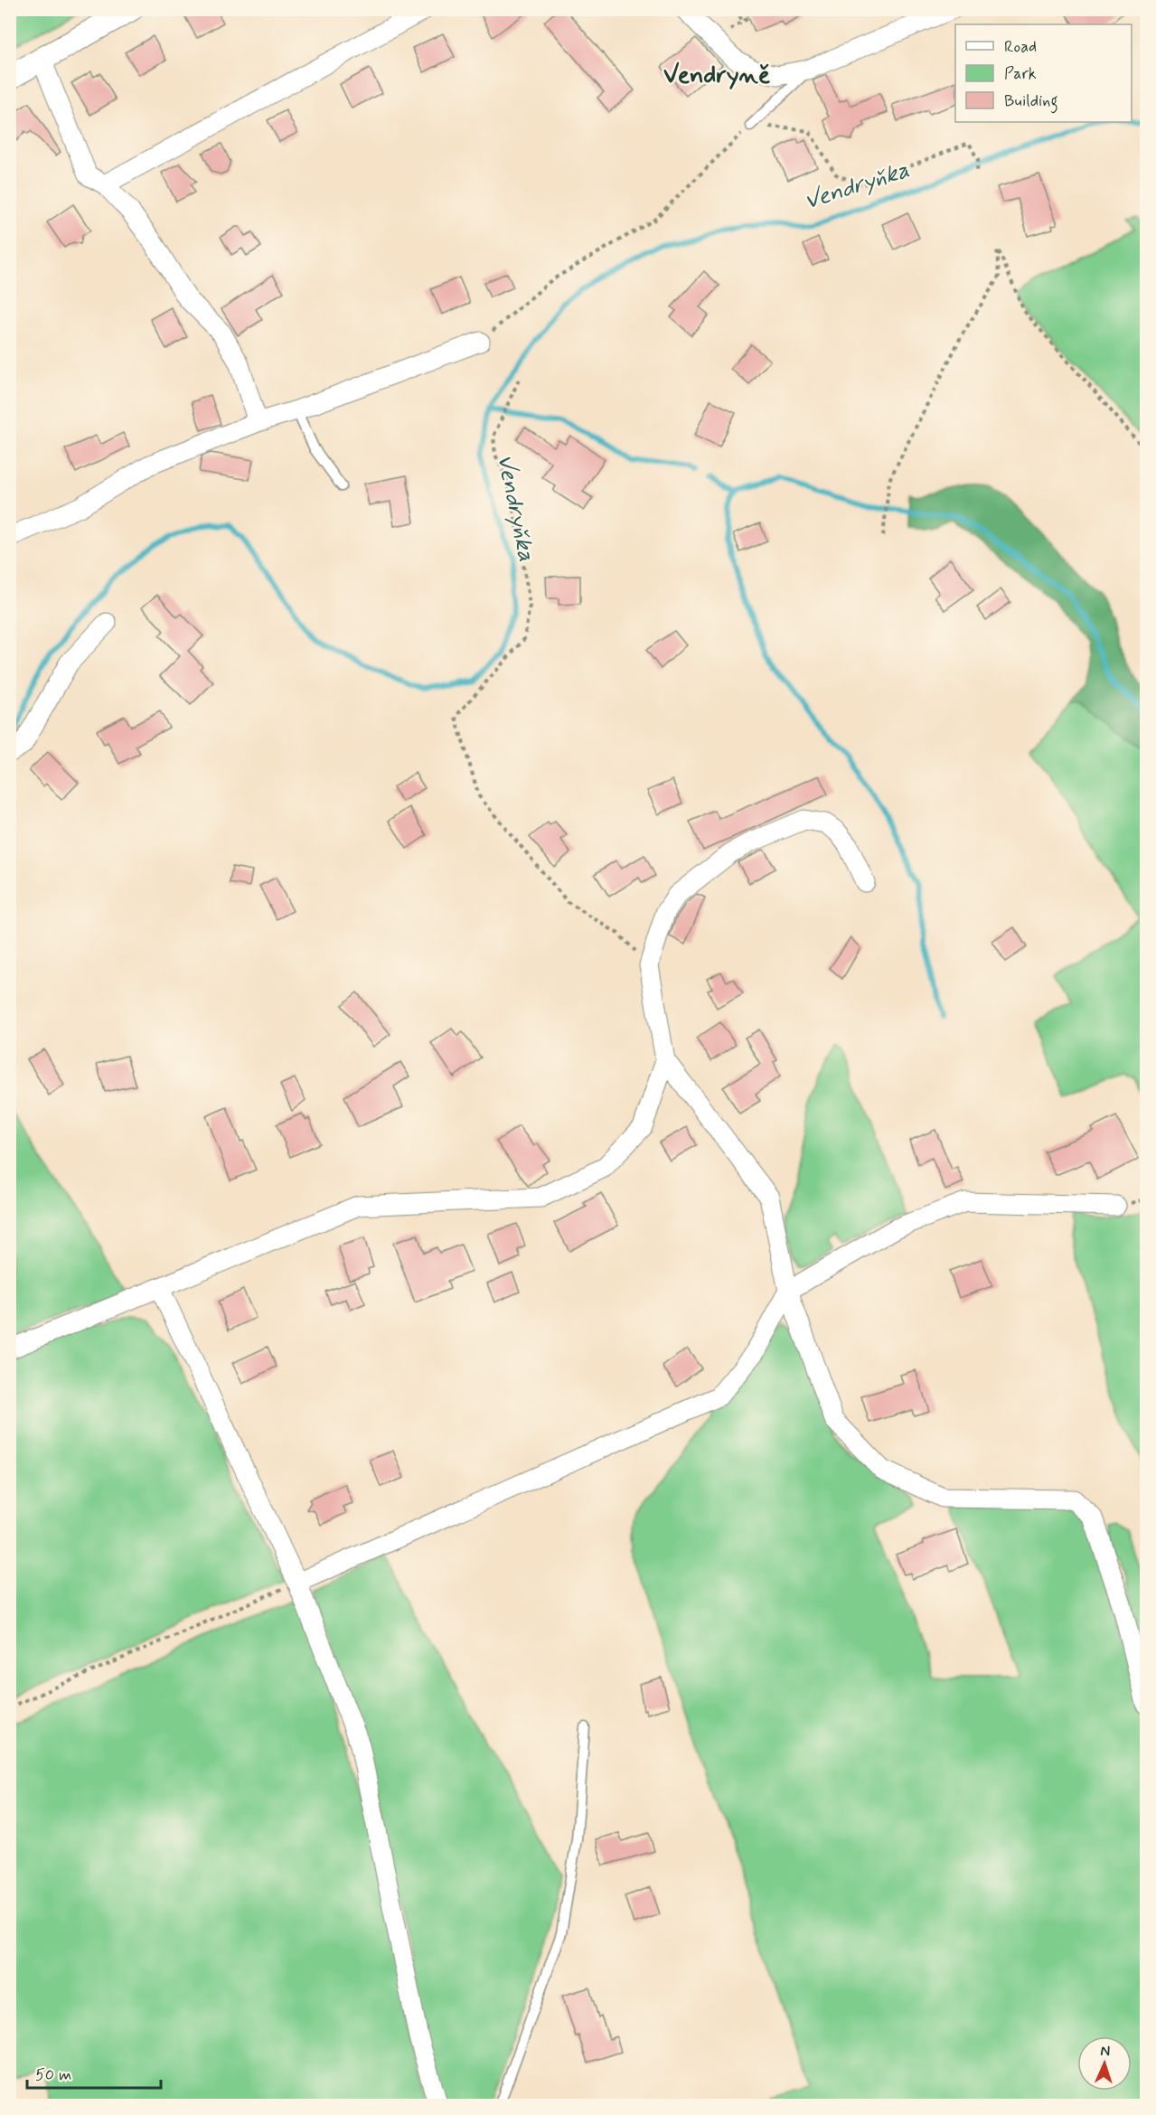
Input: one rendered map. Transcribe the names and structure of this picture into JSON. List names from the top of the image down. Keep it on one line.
{"districts":["Vendryně"],"water":["Vendryňka"],"legend":["Road","Park","Building"],"scale_bar":"50 m","north":"top"}
